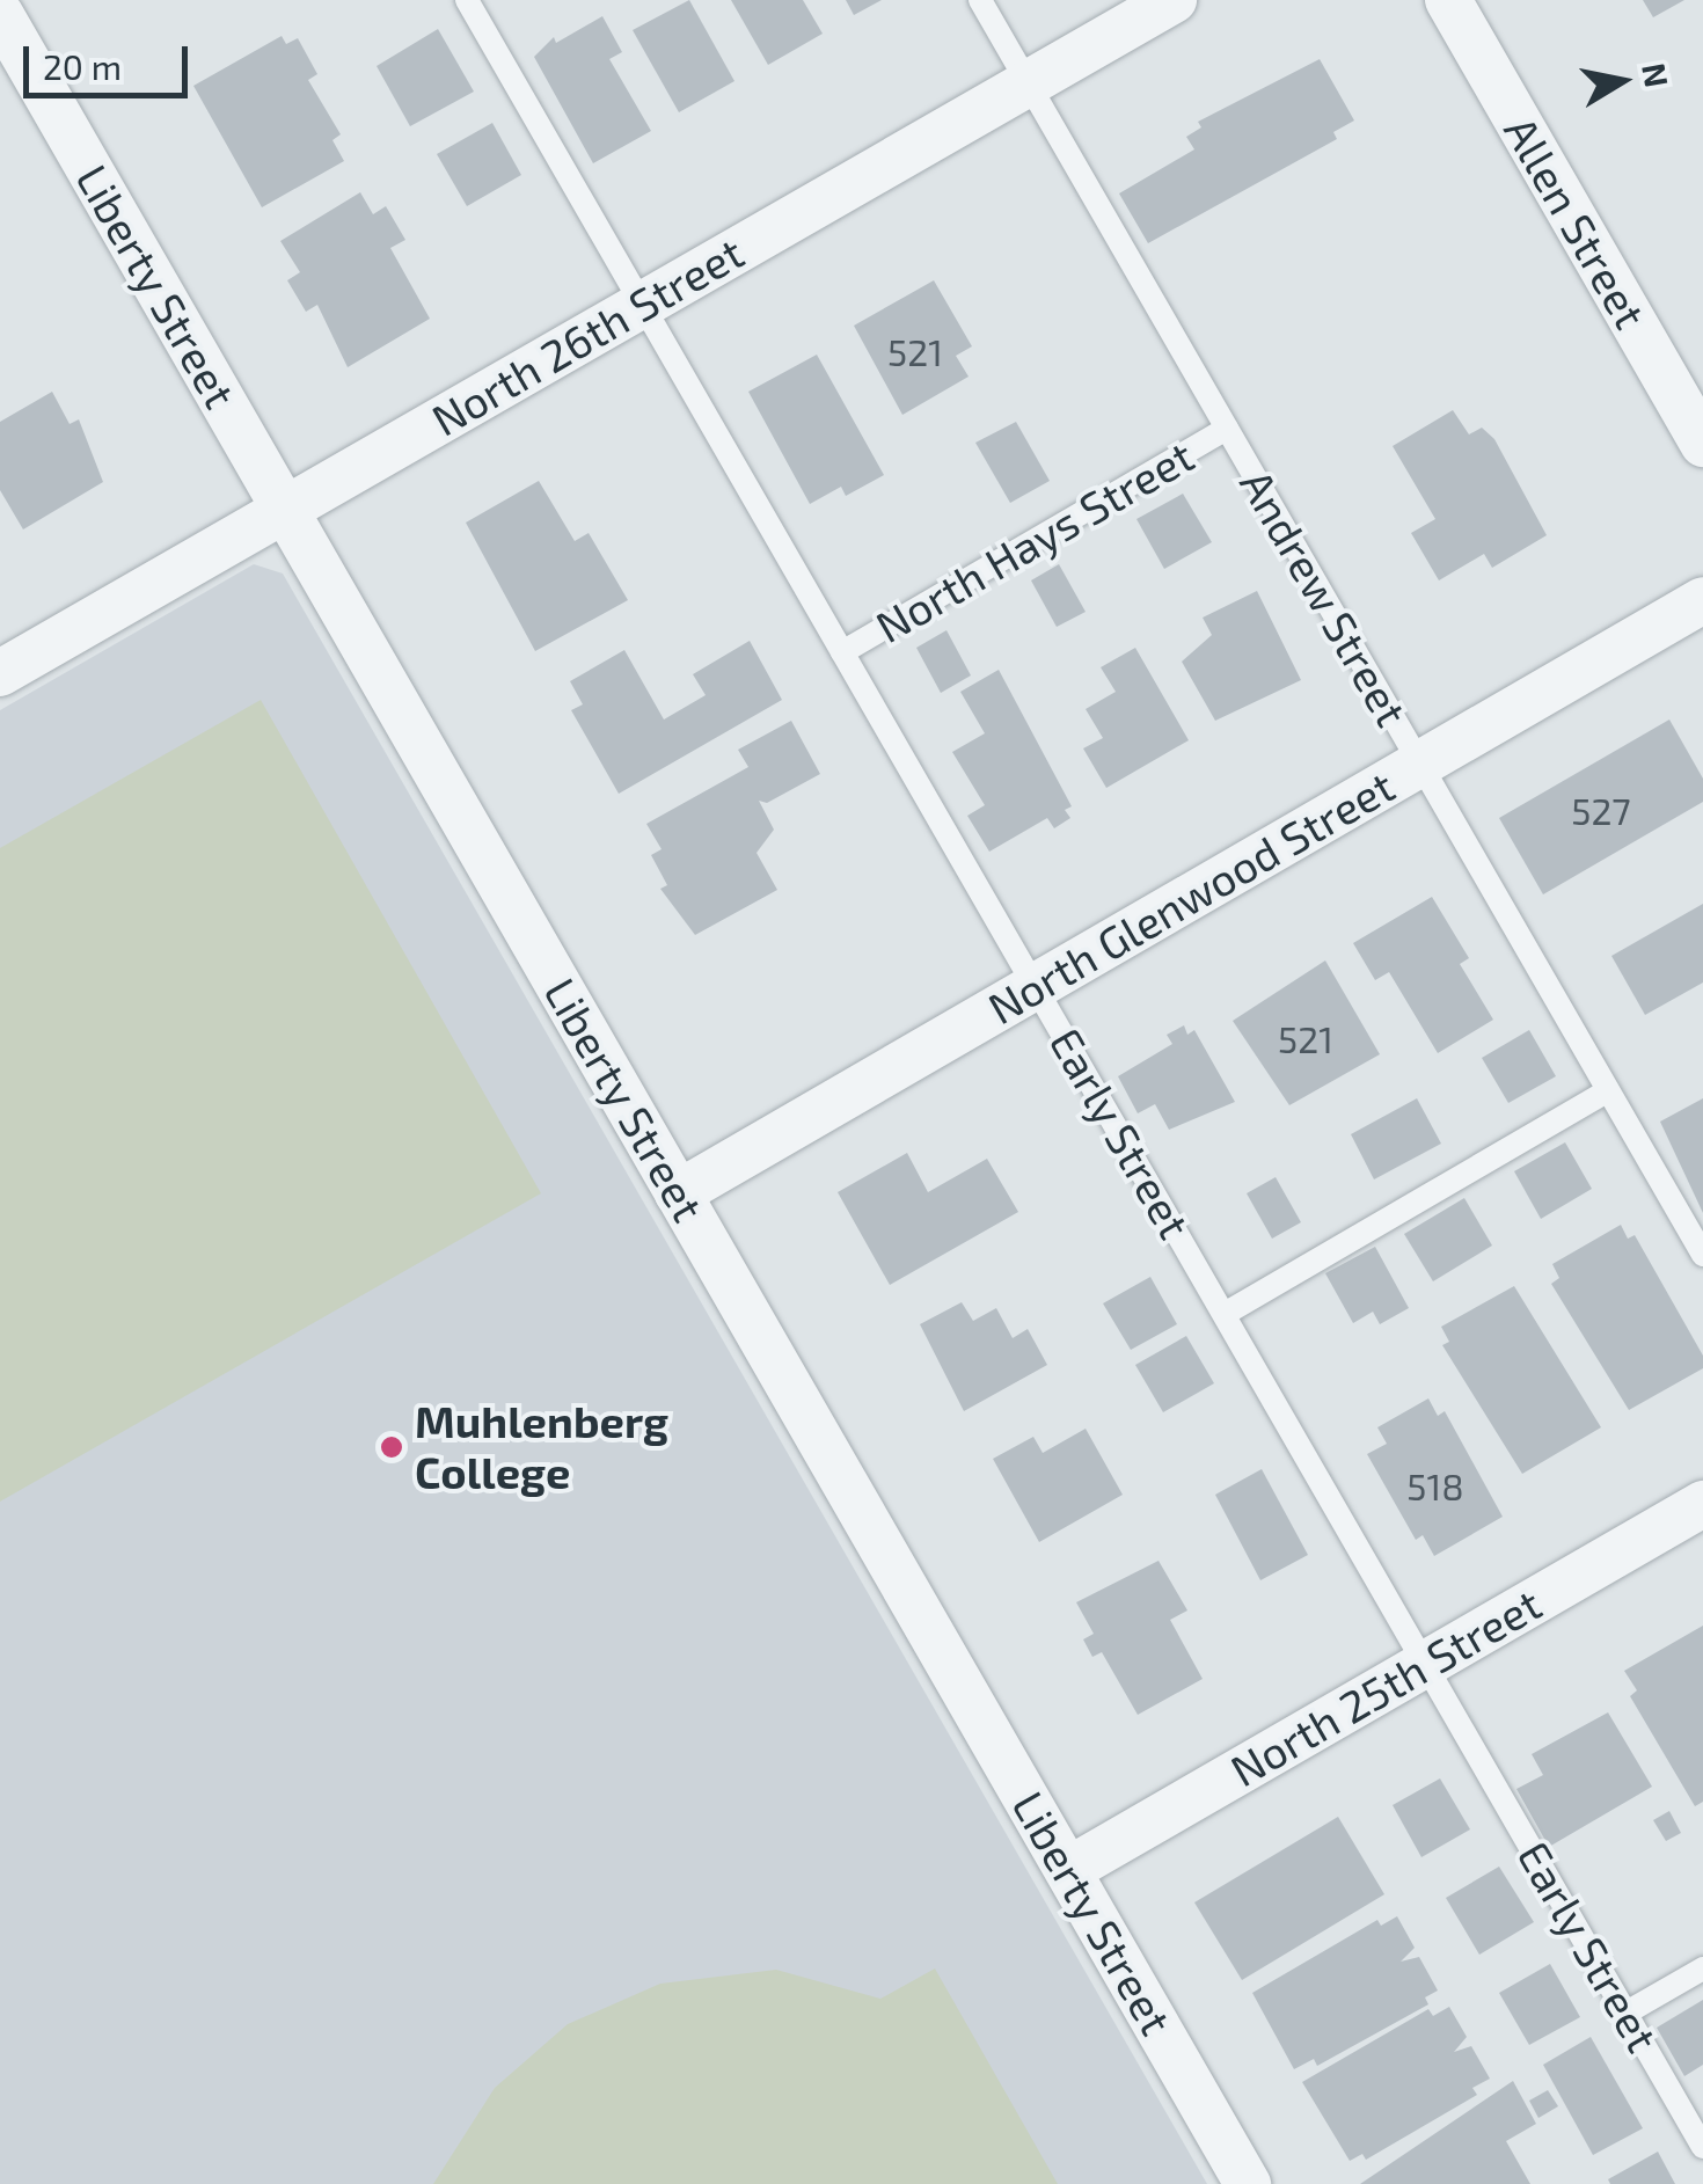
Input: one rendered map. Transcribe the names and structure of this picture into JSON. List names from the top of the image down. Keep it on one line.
{"streets":{"street":["Allen Street","Liberty Street","North 26th Street","North Glenwood Street","North 25th Street"],"lane":["North Hays Street","Andrew Street","Early Street"]},"crossings":[["Liberty Street","North 26th Street"],["Liberty Street","North Glenwood Street"],["Liberty Street","North 25th Street"],["North 26th Street","Andrew Street"],["North 26th Street","Early Street"],["North Hays Street","Andrew Street"],["North Hays Street","Early Street"],["Andrew Street","North Glenwood Street"],["North Glenwood Street","Early Street"],["Early Street","North 25th Street"]],"places":["Muhlenberg College"],"house_numbers":["521","527","521","518"],"scale_bar":"20 m","north":"right"}
